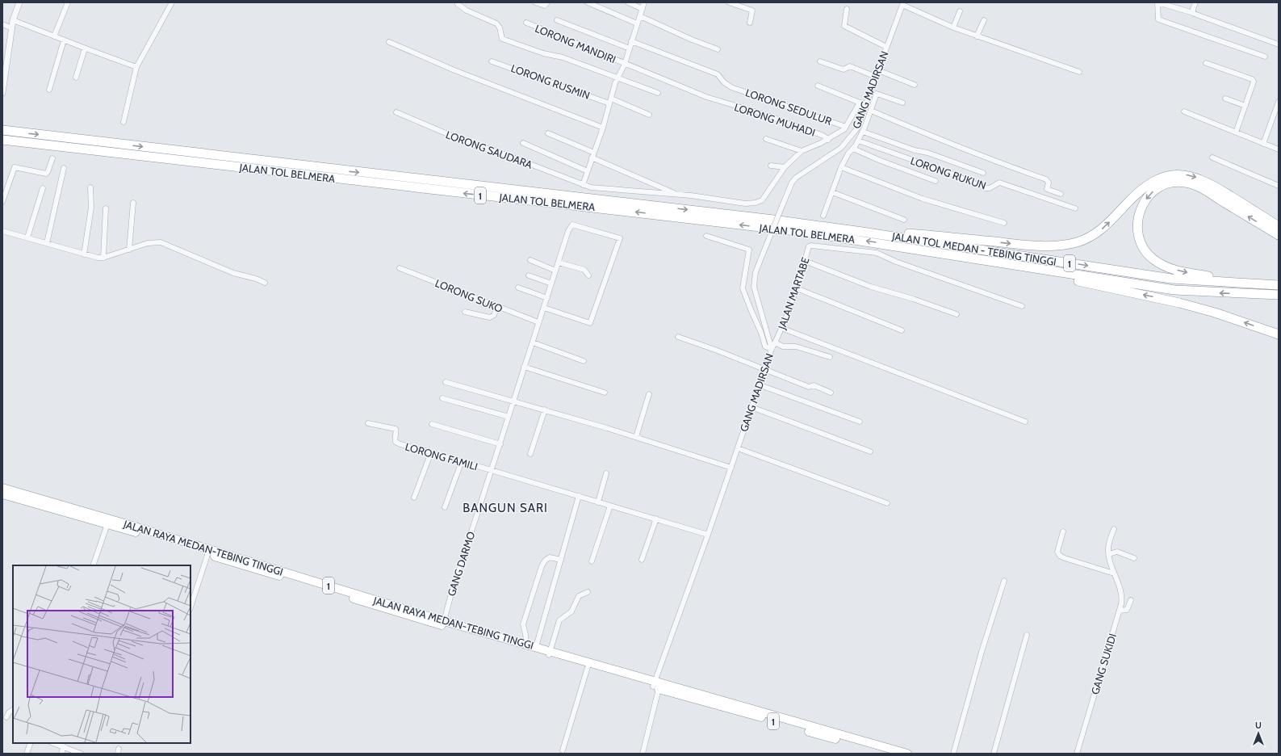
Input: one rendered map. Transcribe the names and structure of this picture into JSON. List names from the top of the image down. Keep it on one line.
{"streets":{"highway":["JALAN TOL BELMERA","1","JALAN TOL MEDAN - TEBING TINGGI","JALAN RAYA MEDAN-TEBING TINGGI"],"street":["LORONG MANDIRI","LORONG RUSMIN","GANG MADIRSAN","LORONG SEDULUR","LORONG MUHADI","LORONG SAUDARA","LORONG RUKUN","JALAN MARTABE","LORONG SUKO","LORONG FAMILI","GANG DARMO","GANG SUKIDI"]},"crossings":[["LORONG MANDIRI","LORONG MUHADI"],["GANG MADIRSAN","JALAN MARTABE"],["GANG MADIRSAN","LORONG FAMILI"],["GANG MADIRSAN","JALAN RAYA MEDAN-TEBING TINGGI"],["JALAN TOL BELMERA","JALAN TOL MEDAN - TEBING TINGGI"],["LORONG SUKO","GANG DARMO"],["LORONG FAMILI","GANG DARMO"],["JALAN RAYA MEDAN-TEBING TINGGI","GANG DARMO"]],"districts":["BANGUN SARI"],"north":"top"}
